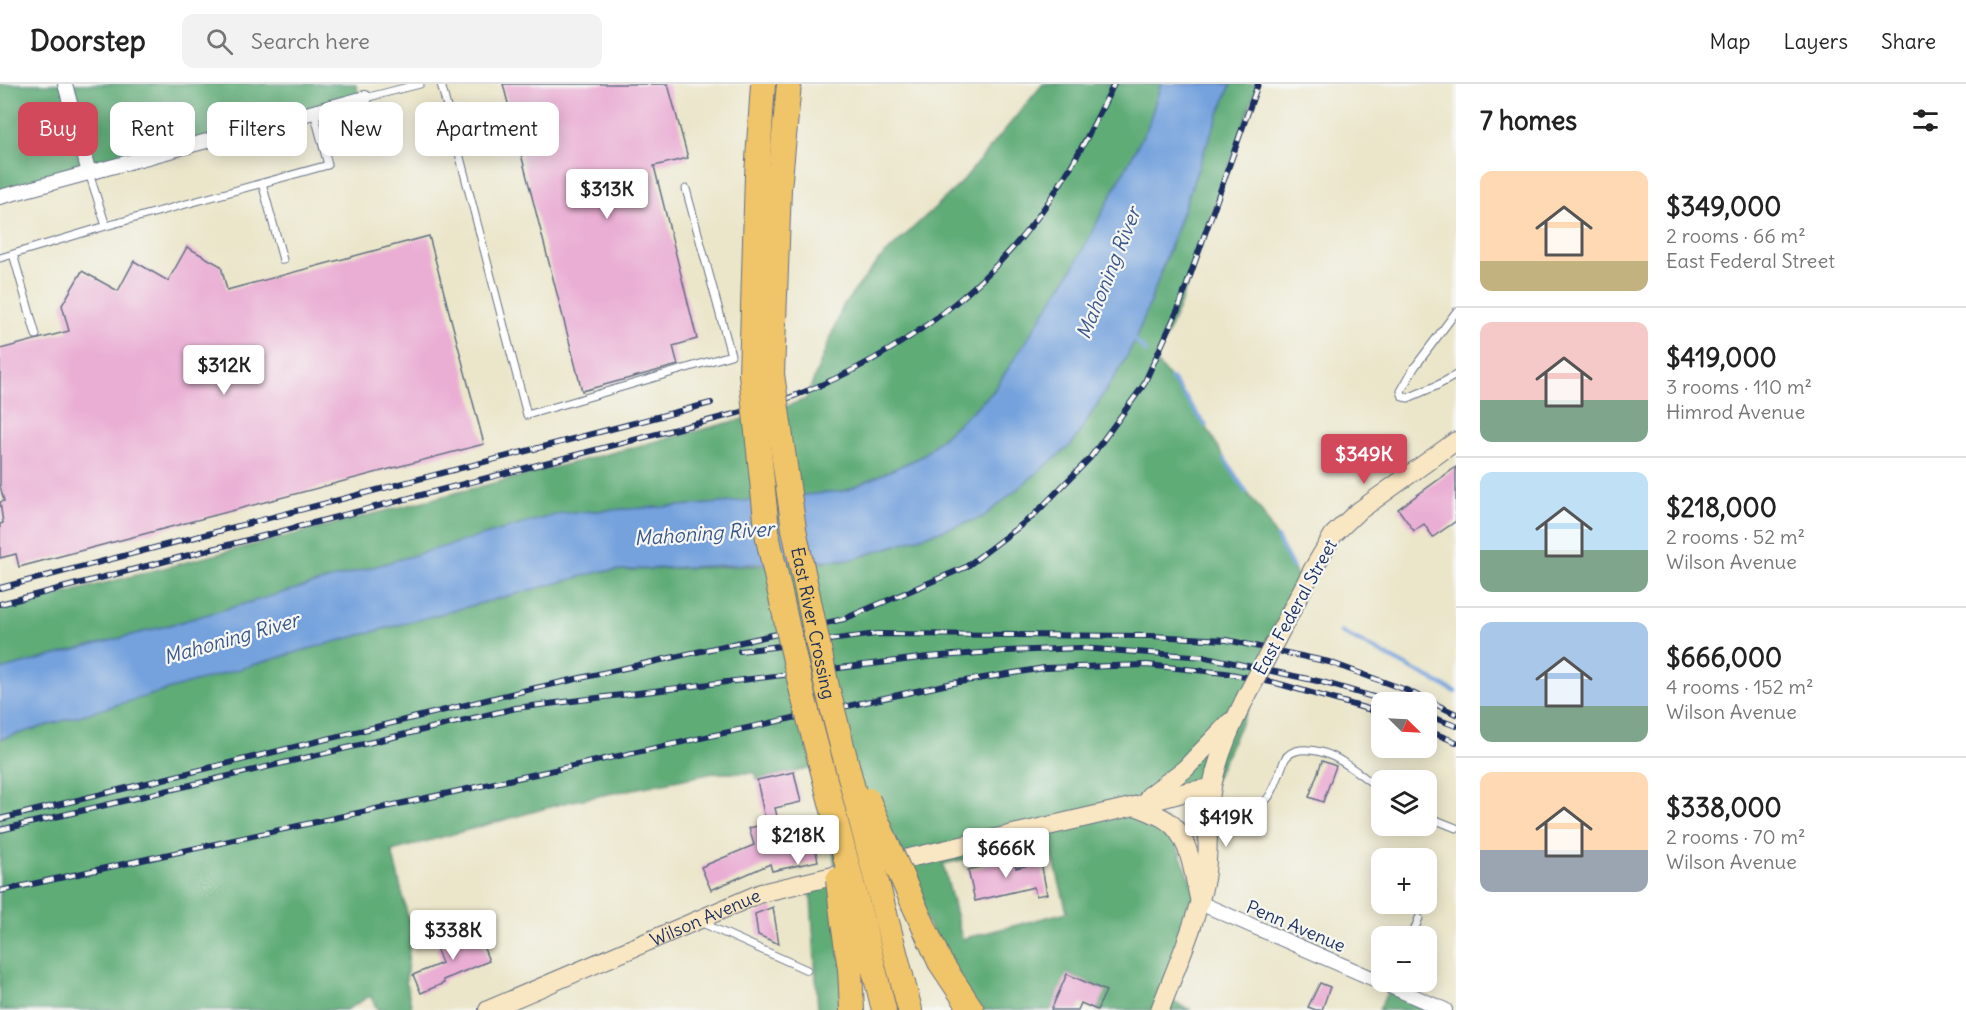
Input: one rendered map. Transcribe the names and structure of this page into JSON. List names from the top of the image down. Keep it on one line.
{"streets":{"highway":["East River Crossing"],"main road":["East Federal Street","Wilson Avenue"],"street":["Penn Avenue"]},"crossings":[["East Federal Street","Wilson Avenue"],["East Federal Street","Penn Avenue"]],"water":["Mahoning River"],"north":"bottom right","page":{"header":"Doorstep","search":"Search here","nav":["Map","Layers","Share"],"heading":"7 homes","chip":["Buy","Rent","Filters","New","Apartment"],"list":[{"name":"$349,000","note":"2 rooms · 66 m² · East Federal Street"},{"name":"$419,000","note":"3 rooms · 110 m² · Himrod Avenue"},{"name":"$218,000","note":"2 rooms · 52 m² · Wilson Avenue"},{"name":"$666,000","note":"4 rooms · 152 m² · Wilson Avenue"},{"name":"$338,000","note":"2 rooms · 70 m² · Wilson Avenue"}],"price":["$313K","$312K","$349K","$419K","$218K","$666K","$338K"],"map_buttons":["+","−"]}}
